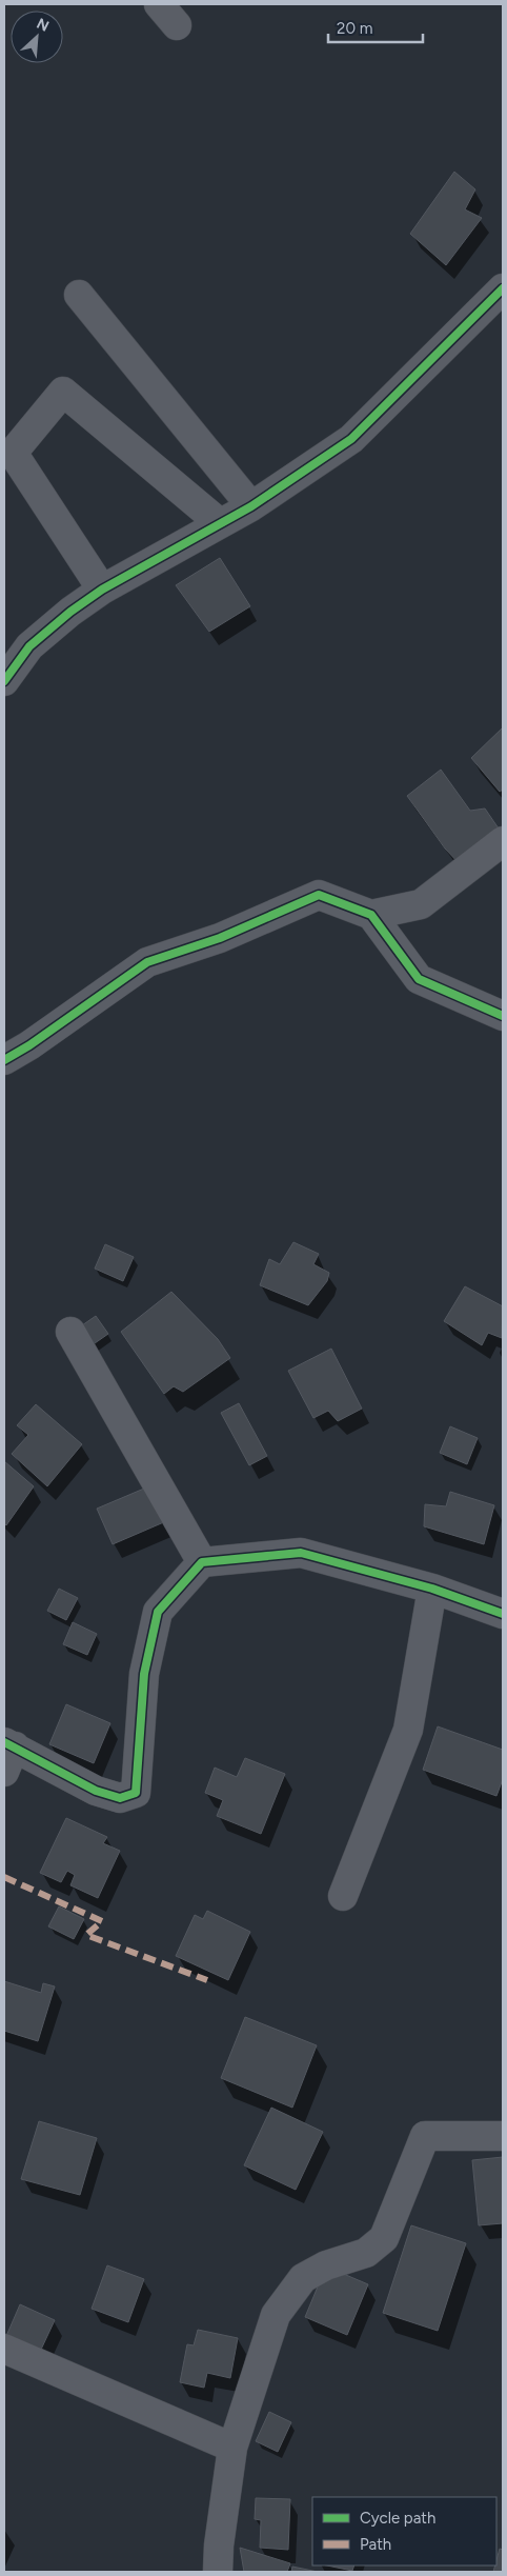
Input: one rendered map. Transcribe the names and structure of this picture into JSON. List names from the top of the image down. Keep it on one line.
{"legend":["Cycle path","Path"],"scale_bar":"20 m","north":"top right"}
